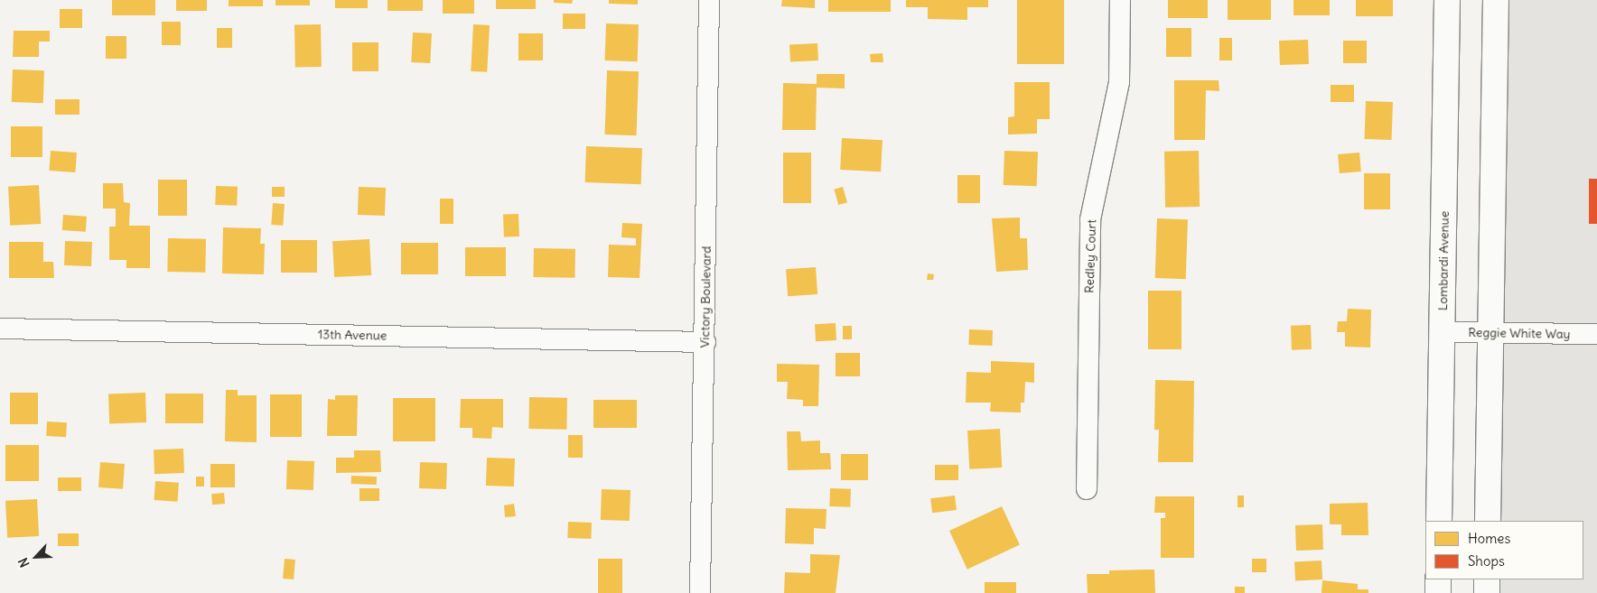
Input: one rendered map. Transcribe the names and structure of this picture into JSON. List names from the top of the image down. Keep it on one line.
{"streets":{"main road":["Lombardi Avenue"],"street":["Redley Court","Victory Boulevard","Reggie White Way","13th Avenue"]},"crossings":[["Lombardi Avenue","Reggie White Way"],["Victory Boulevard","13th Avenue"]],"legend":["Homes","Shops"],"north":"bottom left"}
